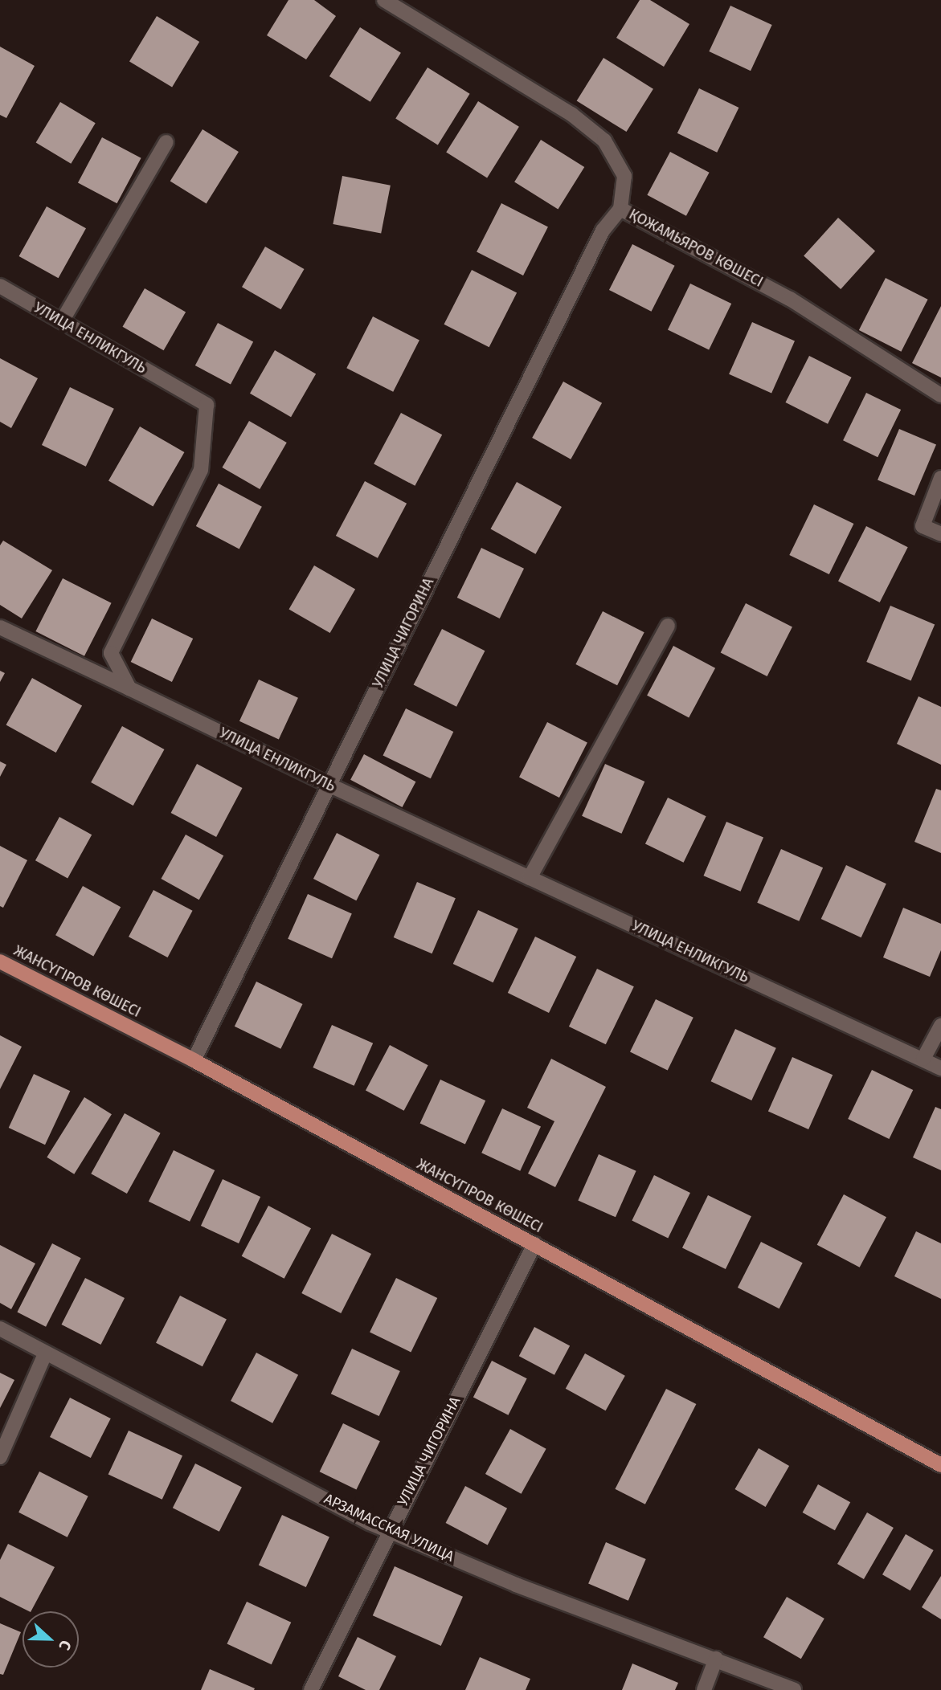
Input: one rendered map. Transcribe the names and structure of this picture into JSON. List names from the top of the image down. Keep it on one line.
{"streets":{"main road":["ЖАНСҮГІРОВ КӨШЕСІ"],"street":["ҚОЖАМЬЯРОВ КӨШЕСІ","УЛИЦА ЕНЛИКГУЛЬ","УЛИЦА ЧИГОРИНА","АРЗАМАССКАЯ УЛИЦА"]},"crossings":[["ҚОЖАМЬЯРОВ КӨШЕСІ","УЛИЦА ЧИГОРИНА"],["УЛИЦА ЕНЛИКГУЛЬ","УЛИЦА ЧИГОРИНА"],["УЛИЦА ЧИГОРИНА","ЖАНСҮГІРОВ КӨШЕСІ"],["УЛИЦА ЧИГОРИНА","АРЗАМАССКАЯ УЛИЦА"]],"north":"right"}
